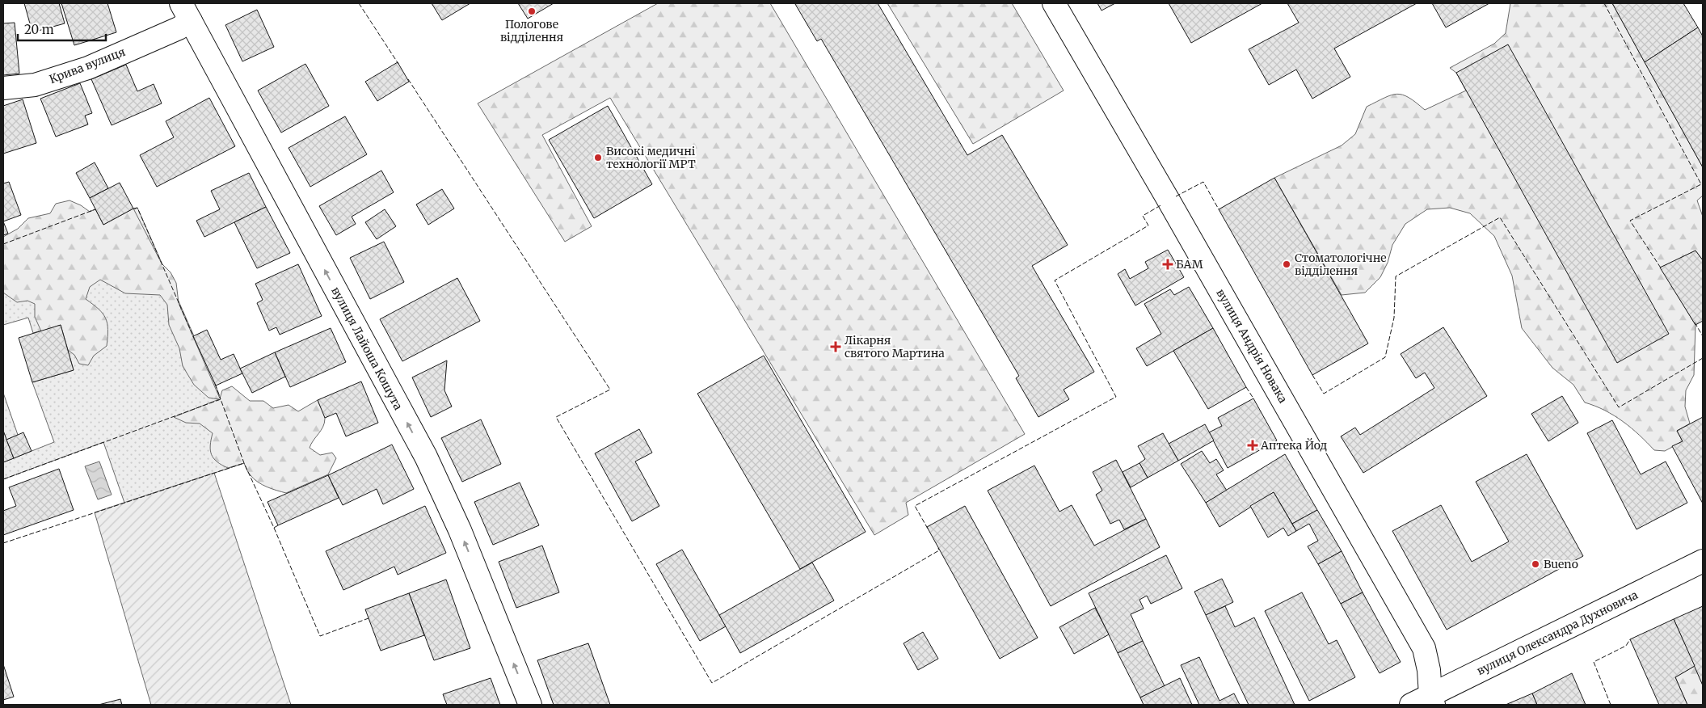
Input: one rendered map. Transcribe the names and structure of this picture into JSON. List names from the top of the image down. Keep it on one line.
{"streets":{"street":["Крива вулиця","вулиця Андрія Новака","вулиця Лайоша Кошута","вулиця Олександра Духновича"]},"crossings":[["Крива вулиця","вулиця Лайоша Кошута"],["вулиця Андрія Новака","вулиця Олександра Духновича"]],"one_way":["вулиця Лайоша Кошута"],"places":{"other":["Пологове відділення","Високі медичні технології МРТ","Стоматологічне відділення","Bueno"],"health":["БАМ","Лікарня святого Мартина","Аптека Йод"]},"scale_bar":"20 m"}
